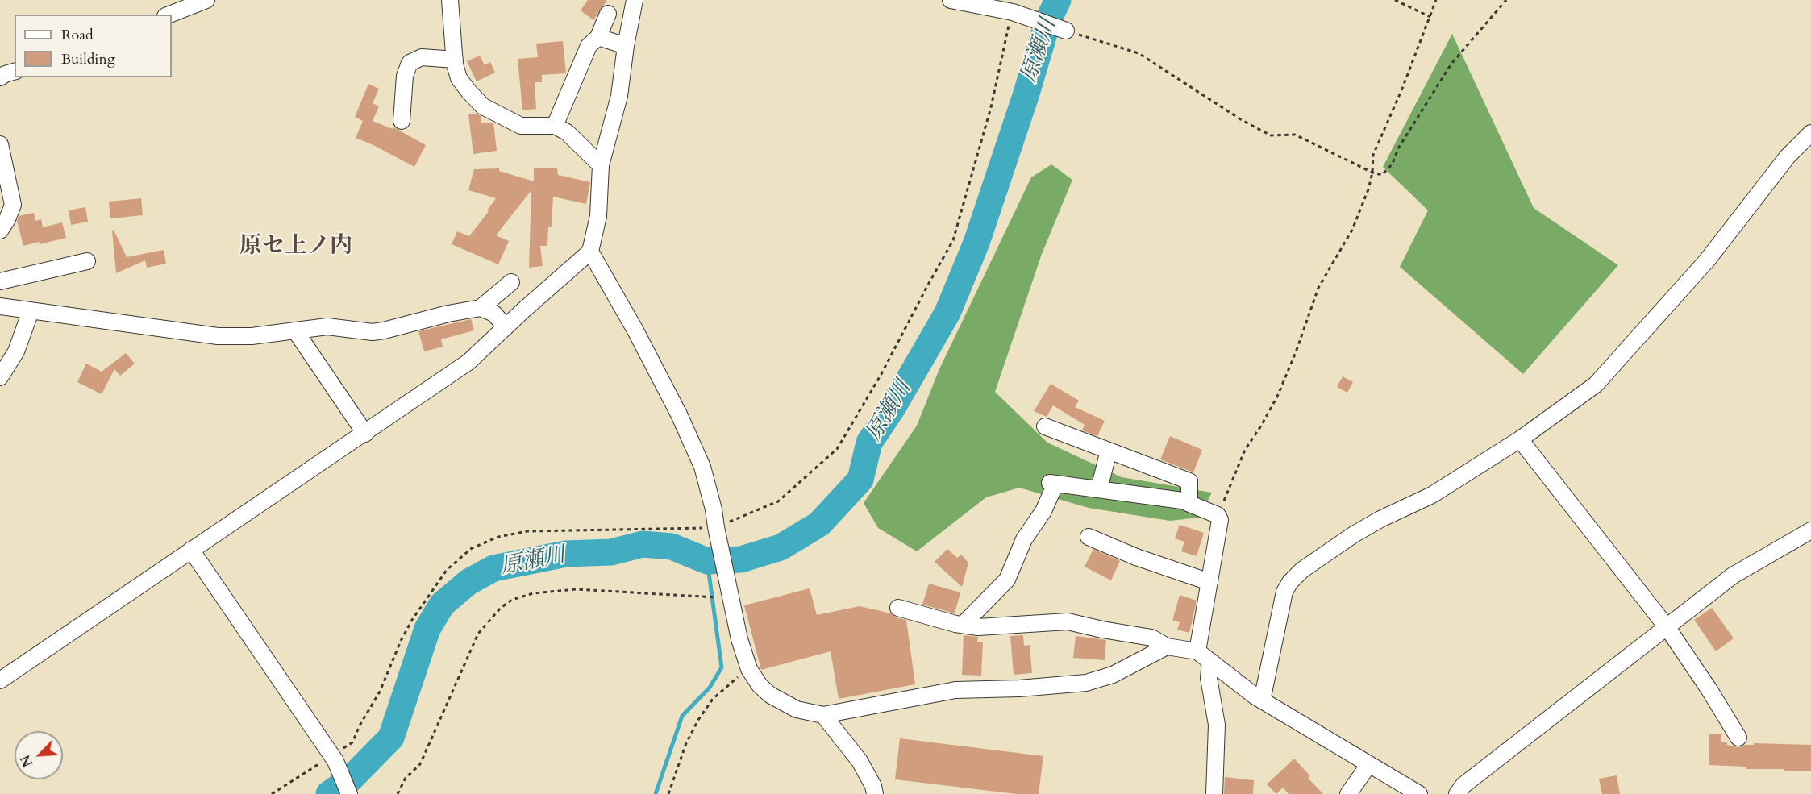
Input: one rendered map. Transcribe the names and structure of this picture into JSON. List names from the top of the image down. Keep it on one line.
{"districts":["原セ上ノ内"],"water":["原瀬川"],"legend":["Road","Building"],"north":"bottom left"}
